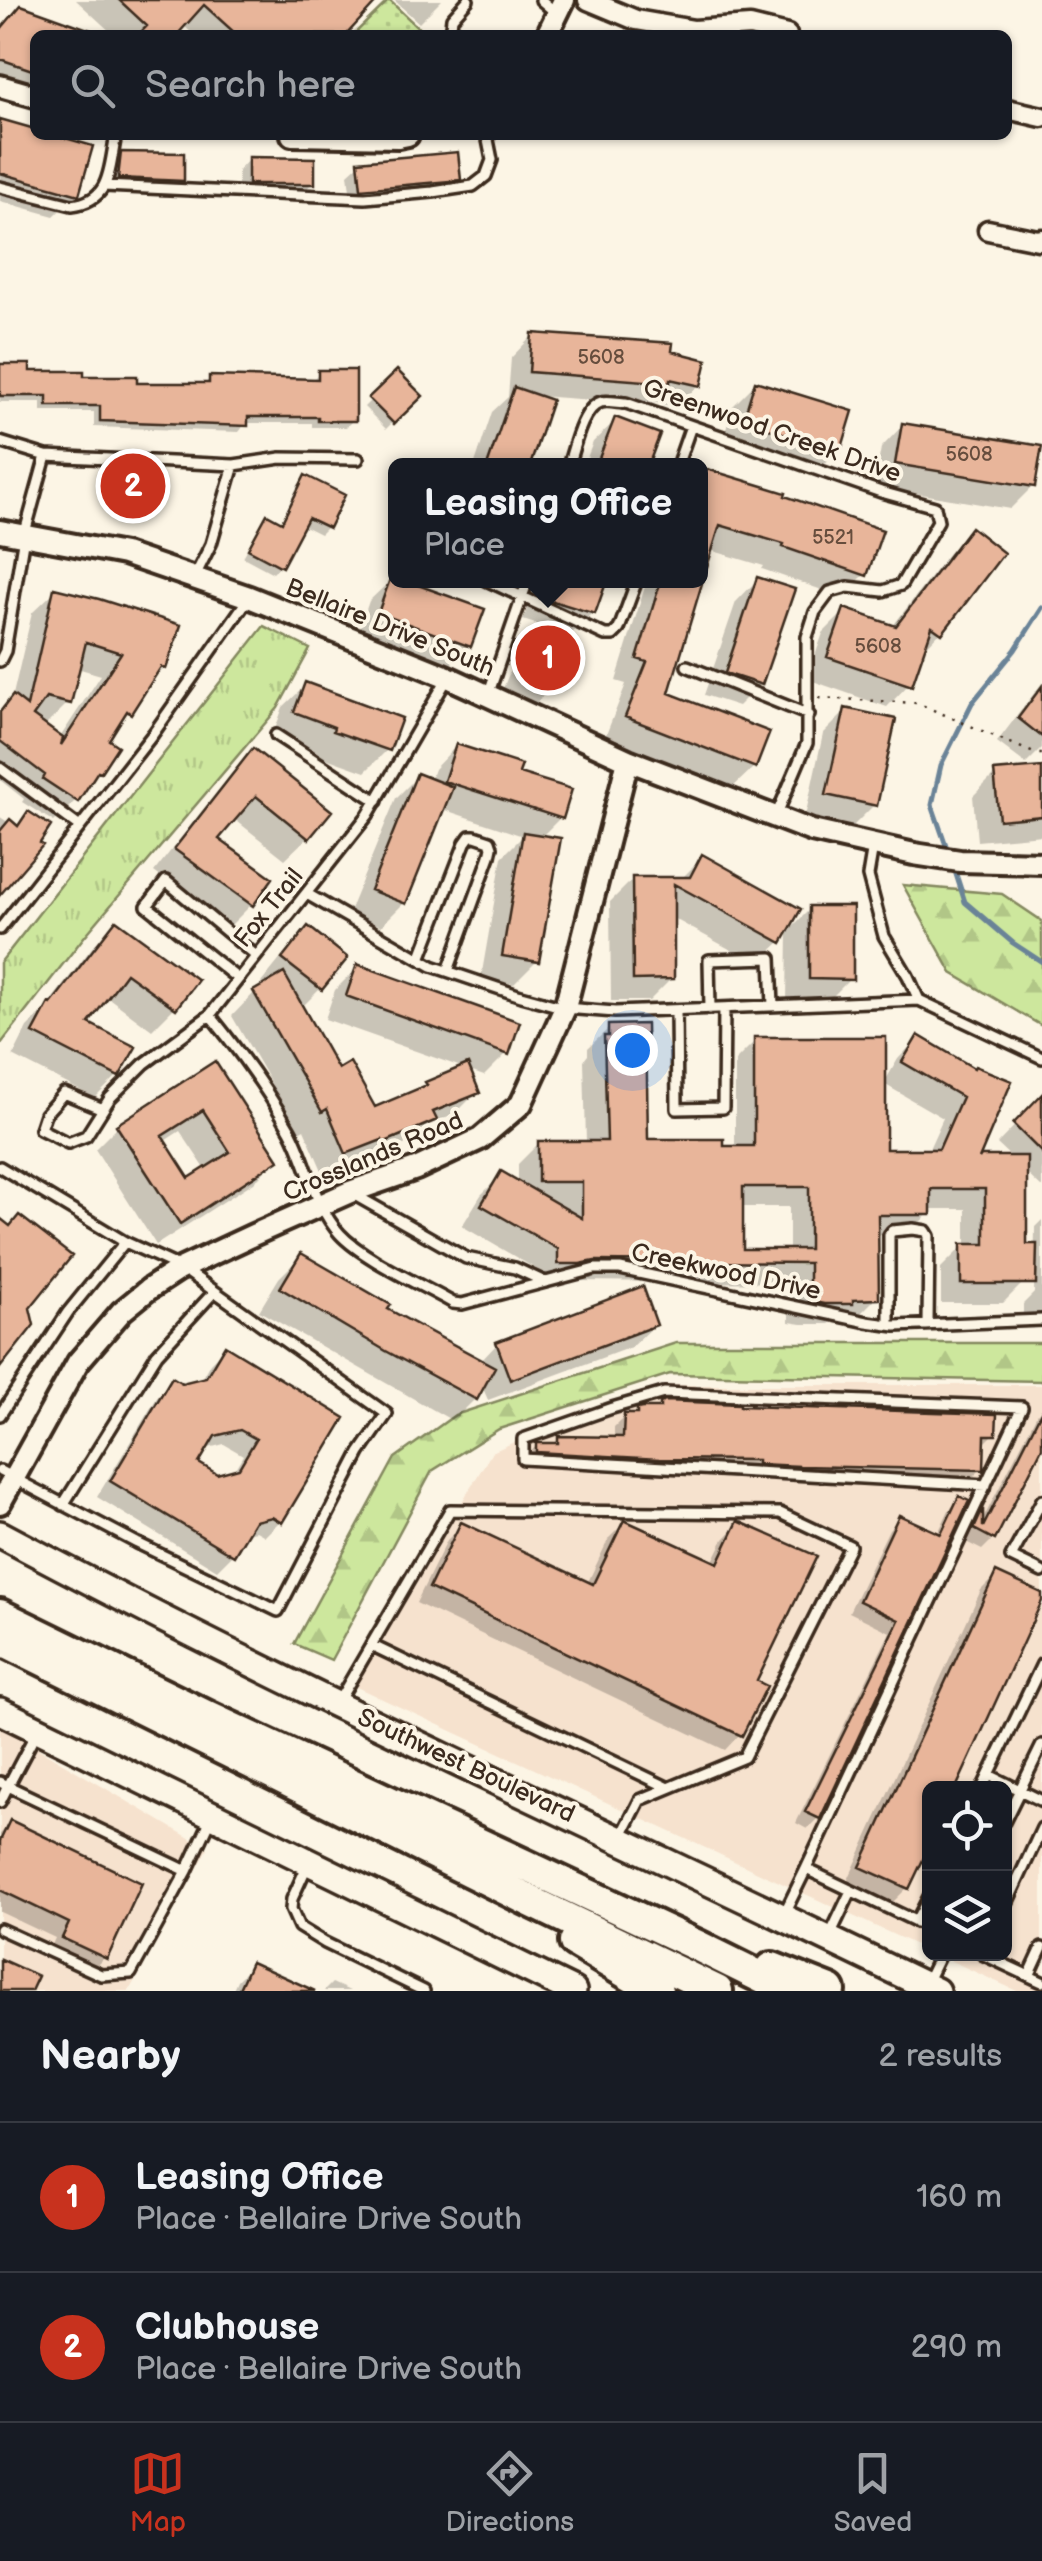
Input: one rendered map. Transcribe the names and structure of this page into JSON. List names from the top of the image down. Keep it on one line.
{"streets":{"main road":["Southwest Boulevard"],"street":["Bellaire Drive South","Crosslands Road"],"lane":["Greenwood Creek Drive","Fox Trail","Creekwood Drive"]},"crossings":[["Bellaire Drive South","Fox Trail"],["Bellaire Drive South","Crosslands Road"],["Fox Trail","Creekwood Drive"],["Crosslands Road","Creekwood Drive"]],"house_numbers":["5608","5608","5521","5608"],"page":{"search":"Search here","pins":["2","1"],"popup":["Leasing Office","Place"],"heading":["Nearby","2 results"],"list":[{"mark":"1","name":"Leasing Office","note":"Place · Bellaire Drive South","value":"160 m"},{"mark":"2","name":"Clubhouse","note":"Place · Bellaire Drive South","value":"290 m"}],"nav":["Map","Directions","Saved"]}}
